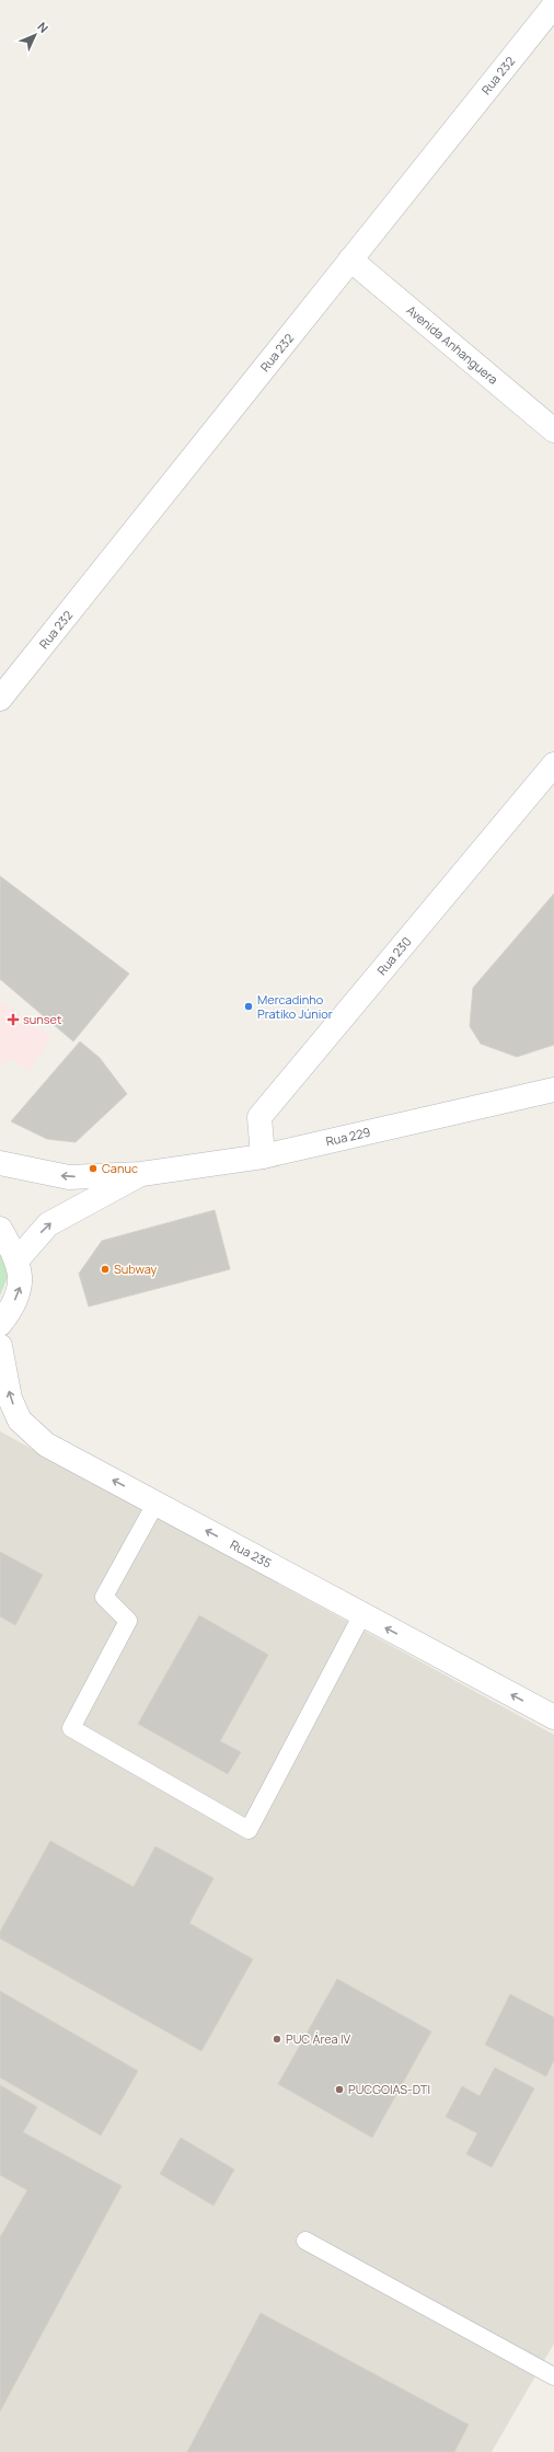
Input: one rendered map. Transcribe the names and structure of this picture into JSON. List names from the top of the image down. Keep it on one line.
{"streets":{"street":["Rua 232","Avenida Anhanguera","Rua 230","Rua 229","Rua 235"]},"crossings":[["Rua 232","Avenida Anhanguera"],["Rua 230","Rua 229"]],"one_way":["Rua 235"],"places":{"other":["Mercadinho Pratiko Júnior","Canuc","Subway","PUC Área IV","PUCGOIAS-DTI"],"health":["sunset"]},"north":"top right"}
